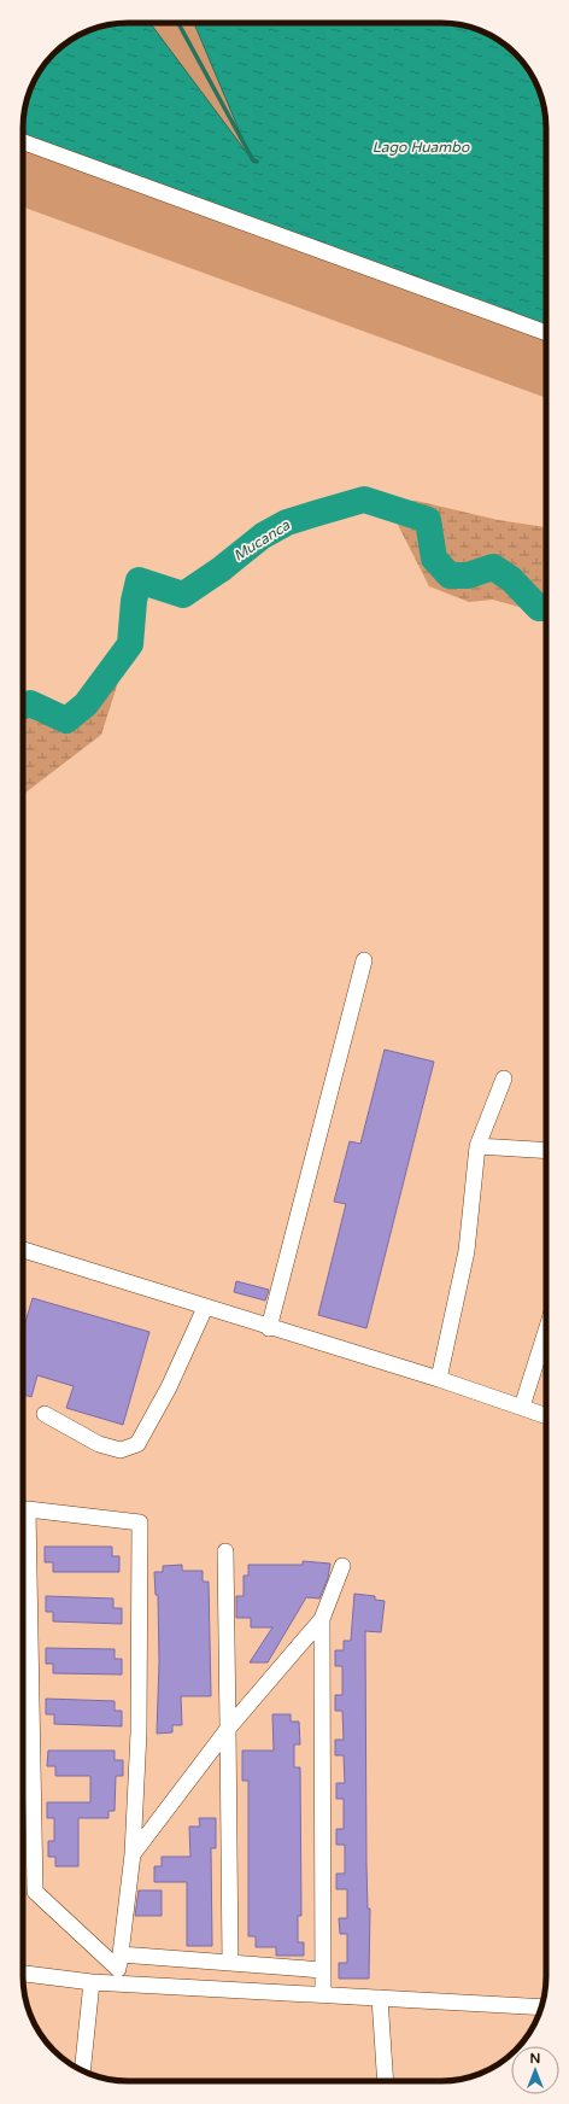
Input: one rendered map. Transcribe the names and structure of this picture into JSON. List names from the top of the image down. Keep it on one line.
{"water":["Lago Huambo","Mucanca"],"north":"top"}
